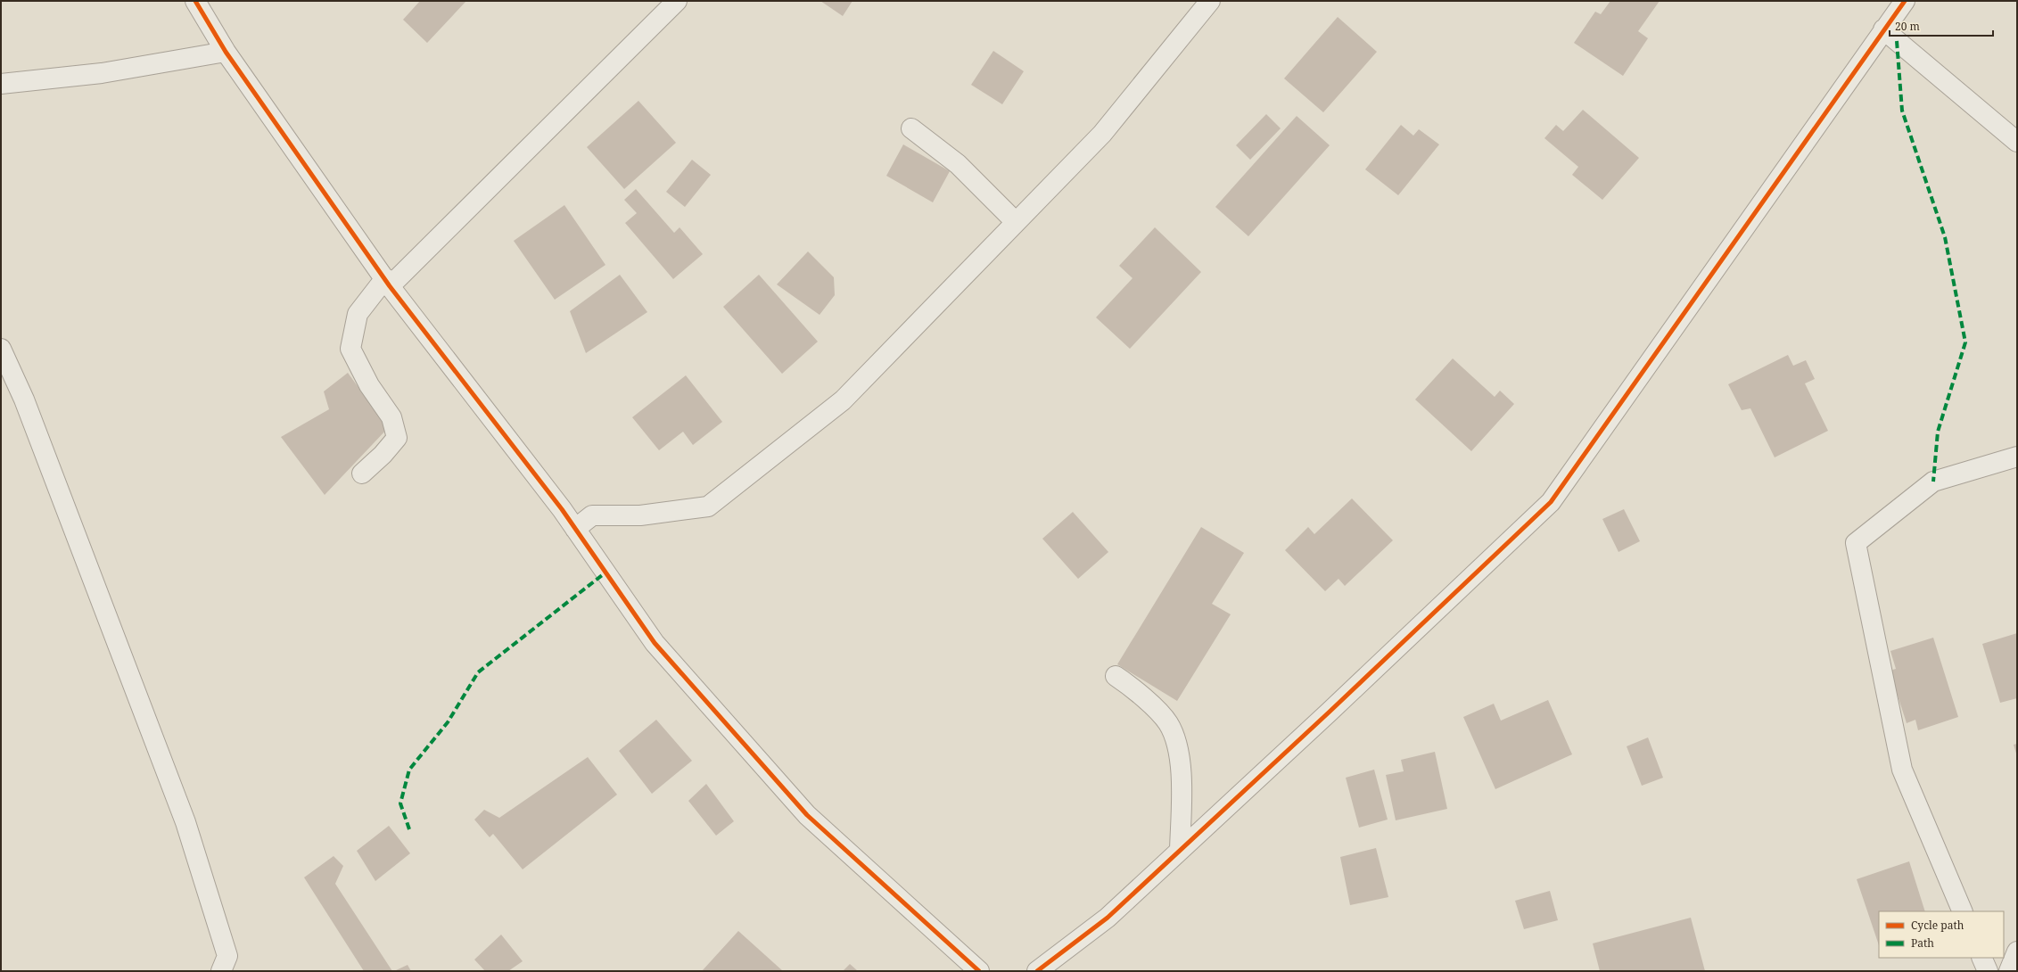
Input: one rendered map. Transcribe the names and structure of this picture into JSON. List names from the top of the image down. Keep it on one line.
{"legend":["Cycle path","Path"],"scale_bar":"20 m"}
